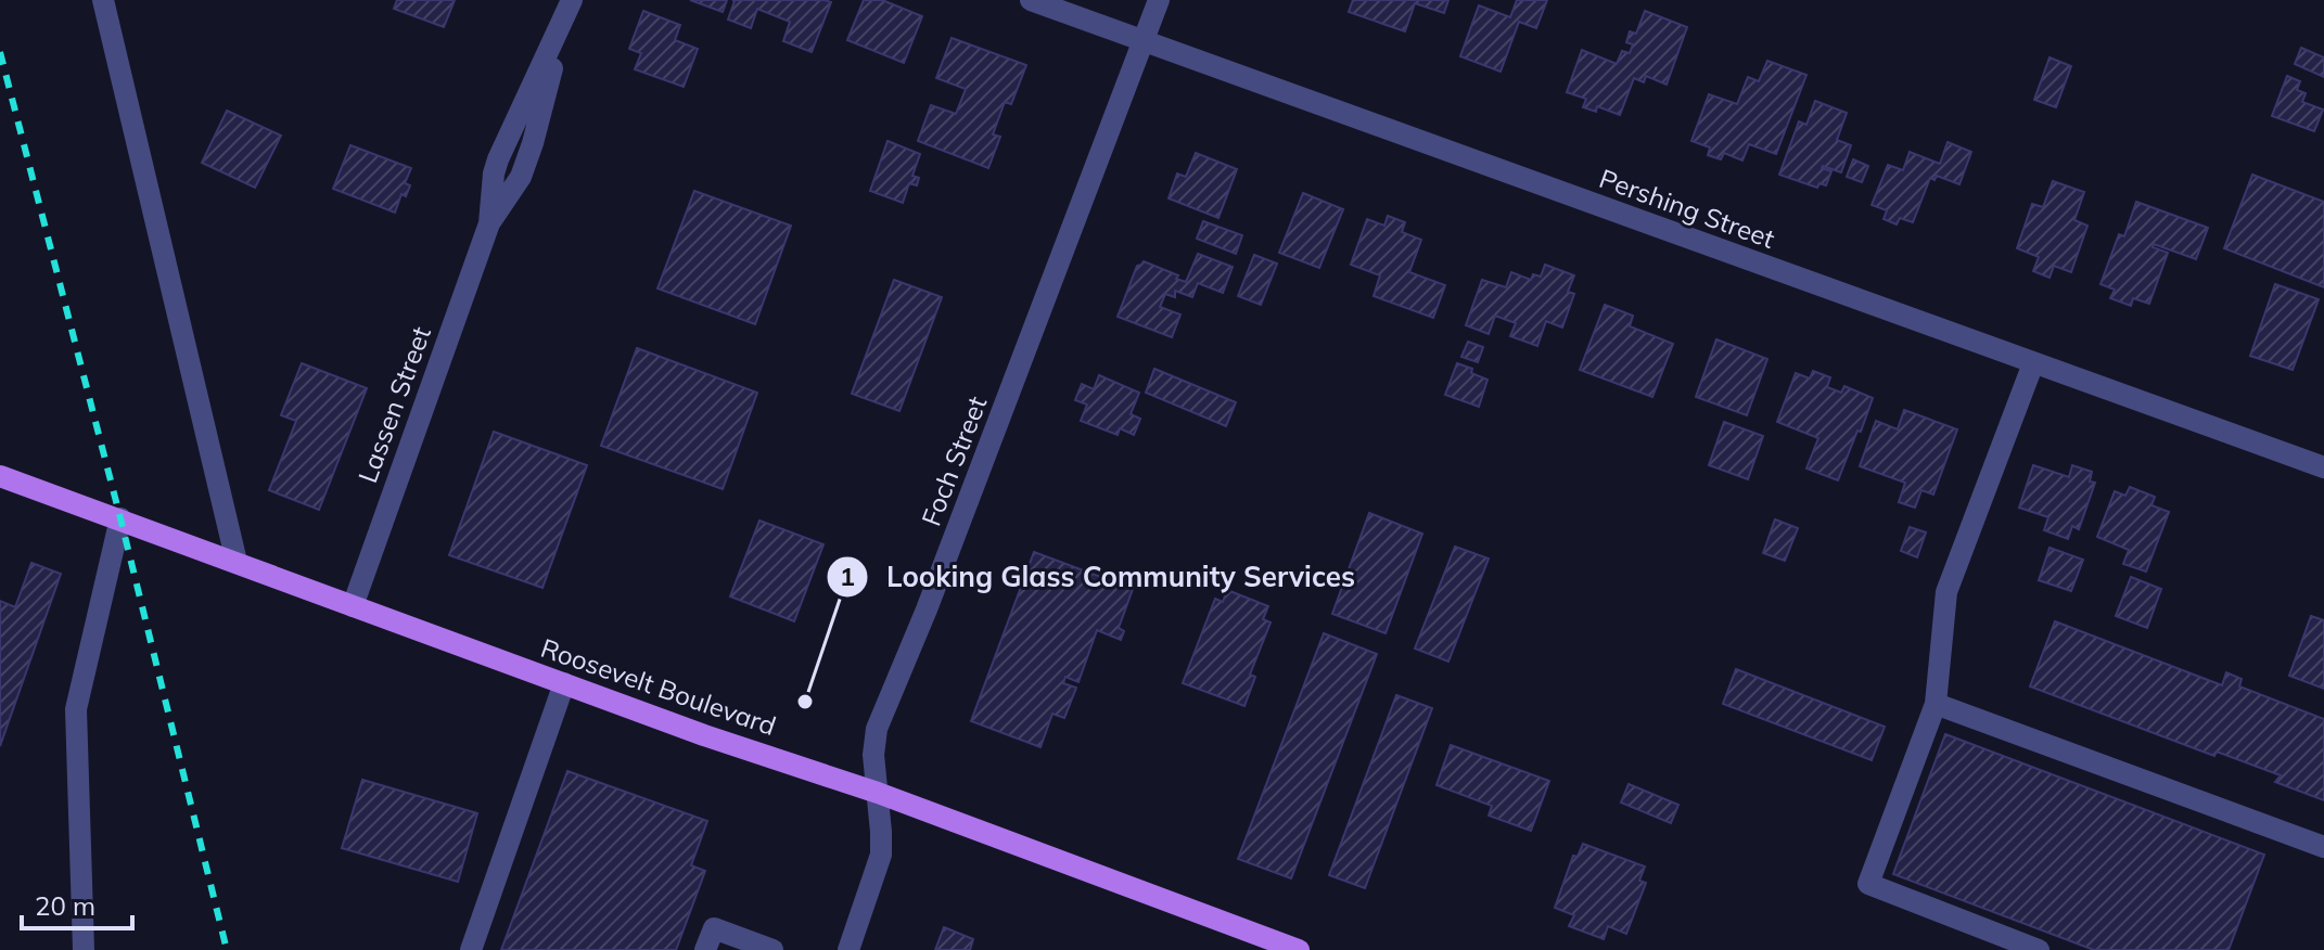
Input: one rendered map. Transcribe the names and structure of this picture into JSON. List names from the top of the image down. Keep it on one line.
{"streets":{"main road":["Roosevelt Boulevard"],"street":["Pershing Street","Lassen Street","Foch Street"]},"crossings":[["Pershing Street","Foch Street"],["Lassen Street","Roosevelt Boulevard"],["Foch Street","Roosevelt Boulevard"]],"places":["Looking Glass Community Services"],"scale_bar":"20 m"}
